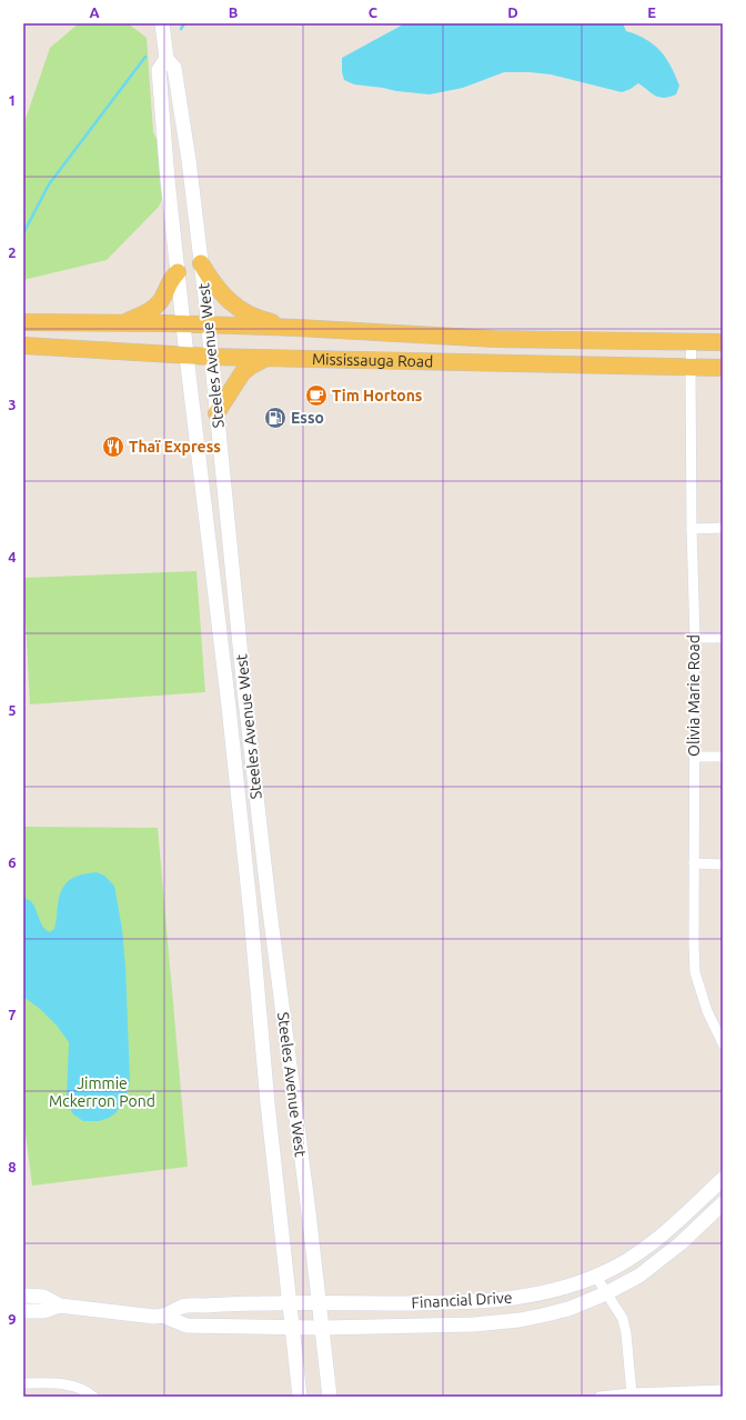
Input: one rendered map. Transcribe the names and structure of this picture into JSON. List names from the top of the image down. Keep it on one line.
{"streets":{"main road":["Steeles Avenue West","Mississauga Road","Financial Drive"],"street":["Olivia Marie Road"]},"crossings":[["Steeles Avenue West","Mississauga Road"],["Steeles Avenue West","Financial Drive"],["Mississauga Road","Olivia Marie Road"]],"parks":["Jimmie Mckerron Pond"],"places":{"cafe":["Tim Hortons"],"fuel station":["Esso"],"restaurant":["Thaï Express"]},"grid":{"columns":["A","B","C","D","E"],"rows":["1","2","3","4","5","6","7","8","9"]}}
